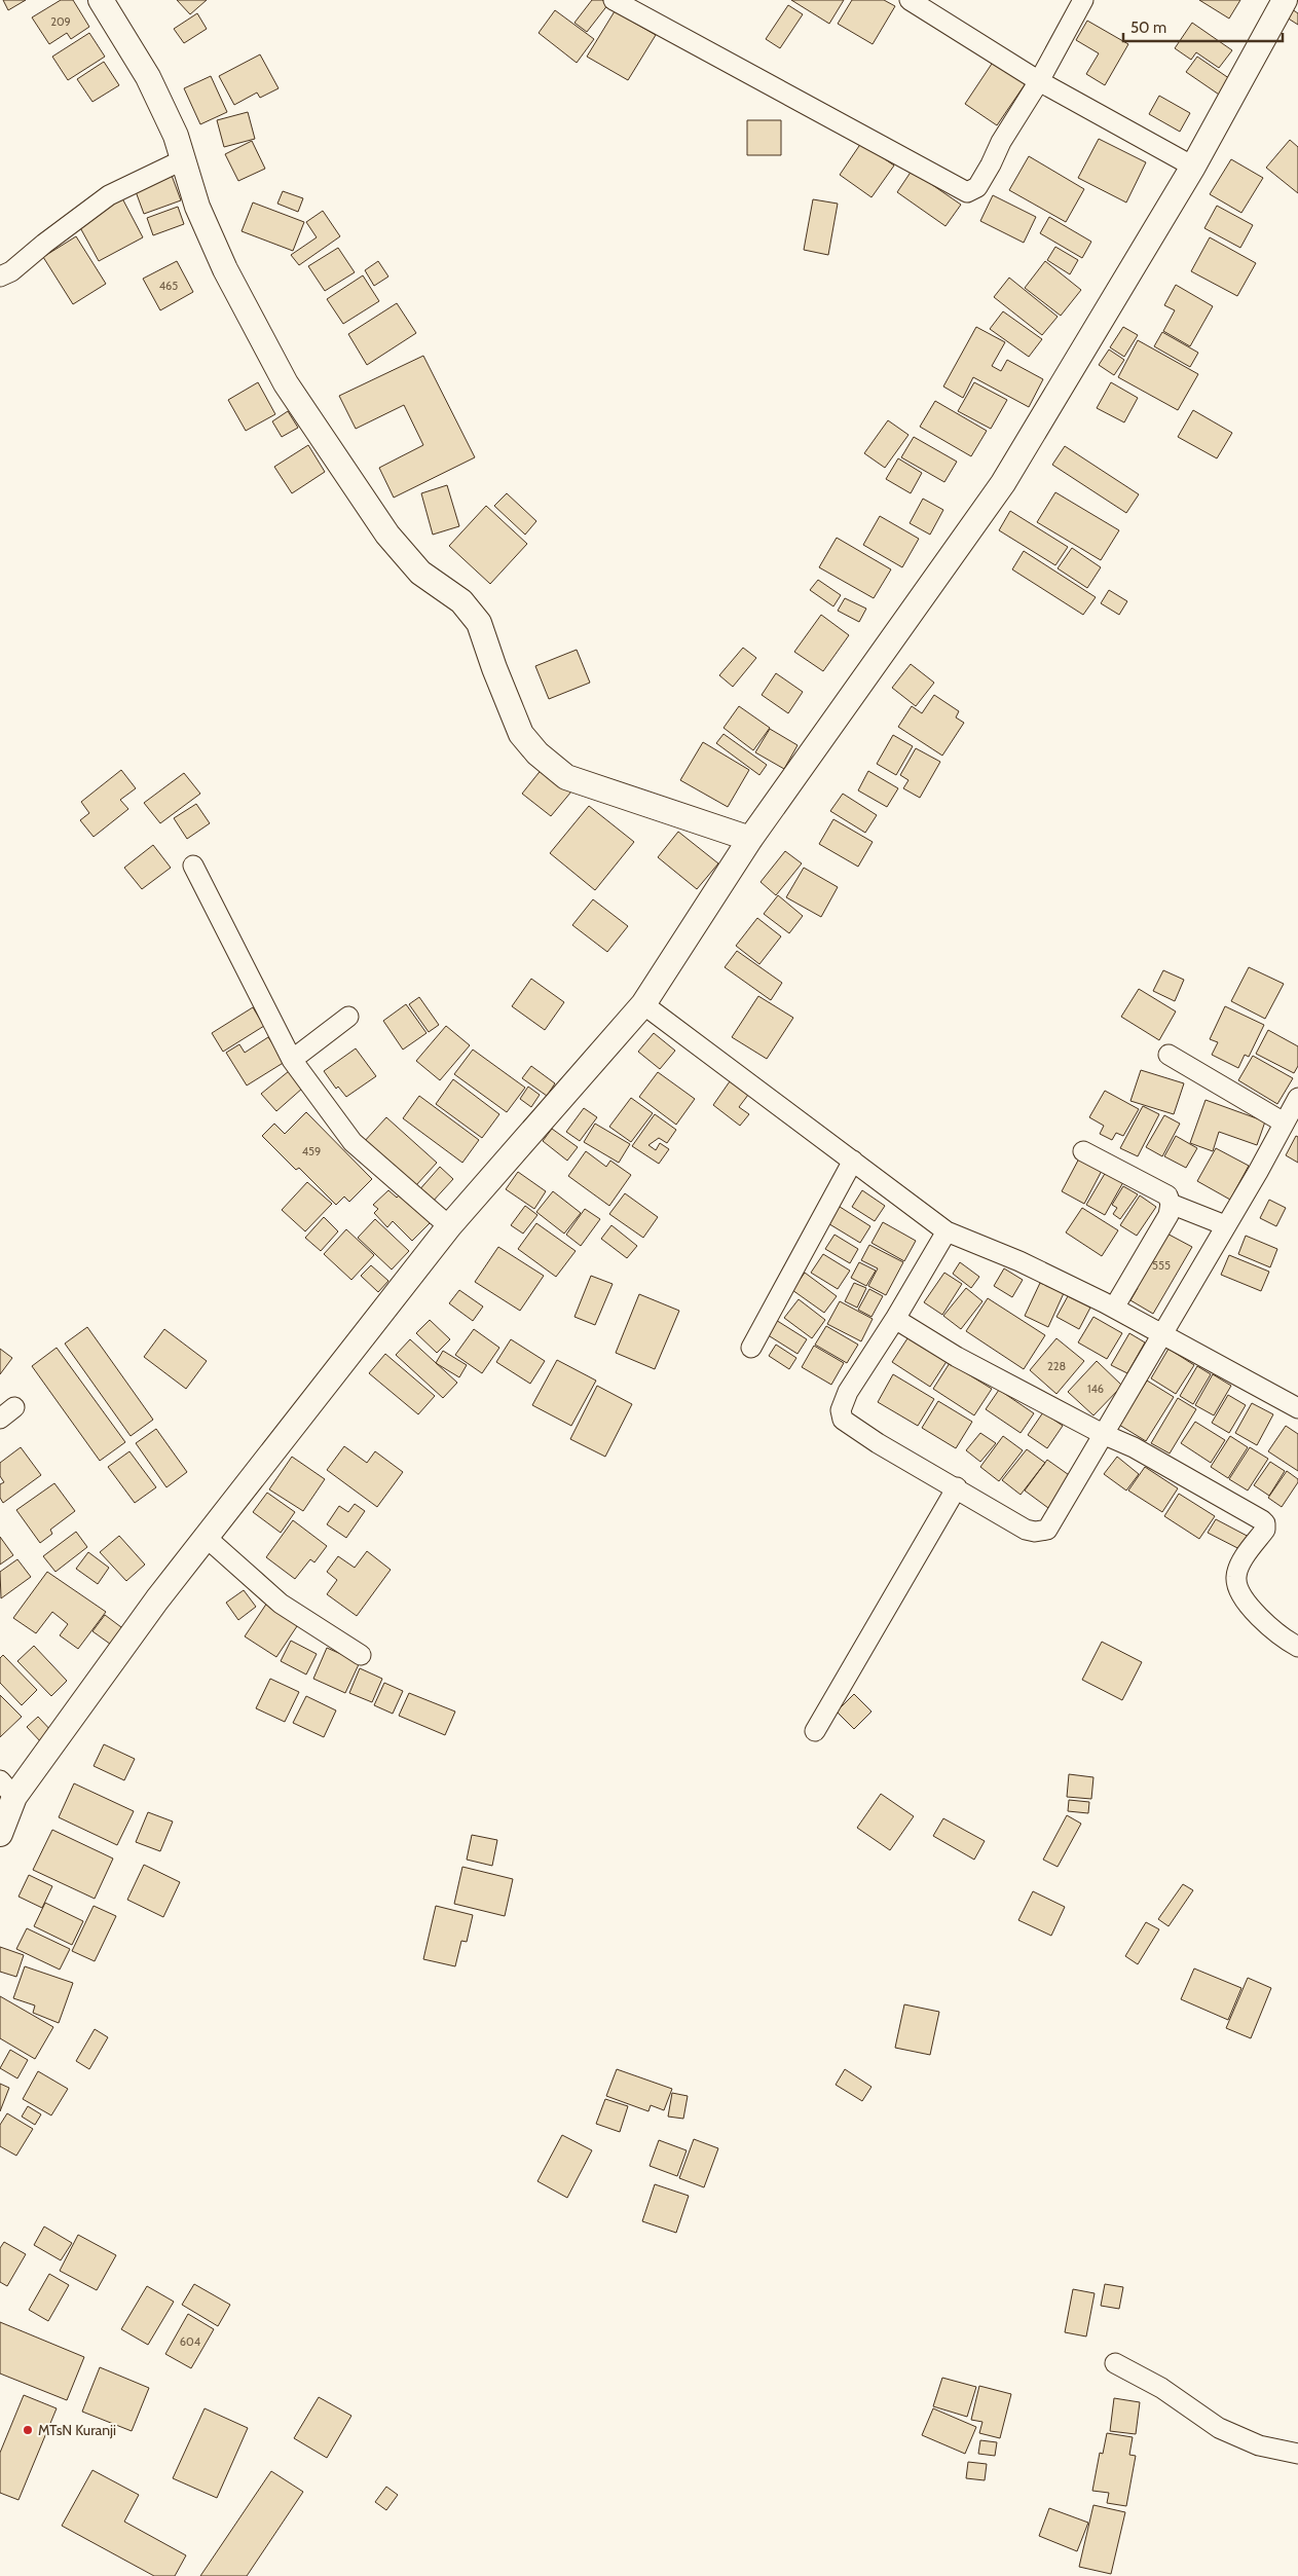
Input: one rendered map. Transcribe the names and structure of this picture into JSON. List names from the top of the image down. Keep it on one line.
{"places":["MTsN Kuranji"],"house_numbers":["209","465","459","555","228","146","604"],"scale_bar":"50 m"}
